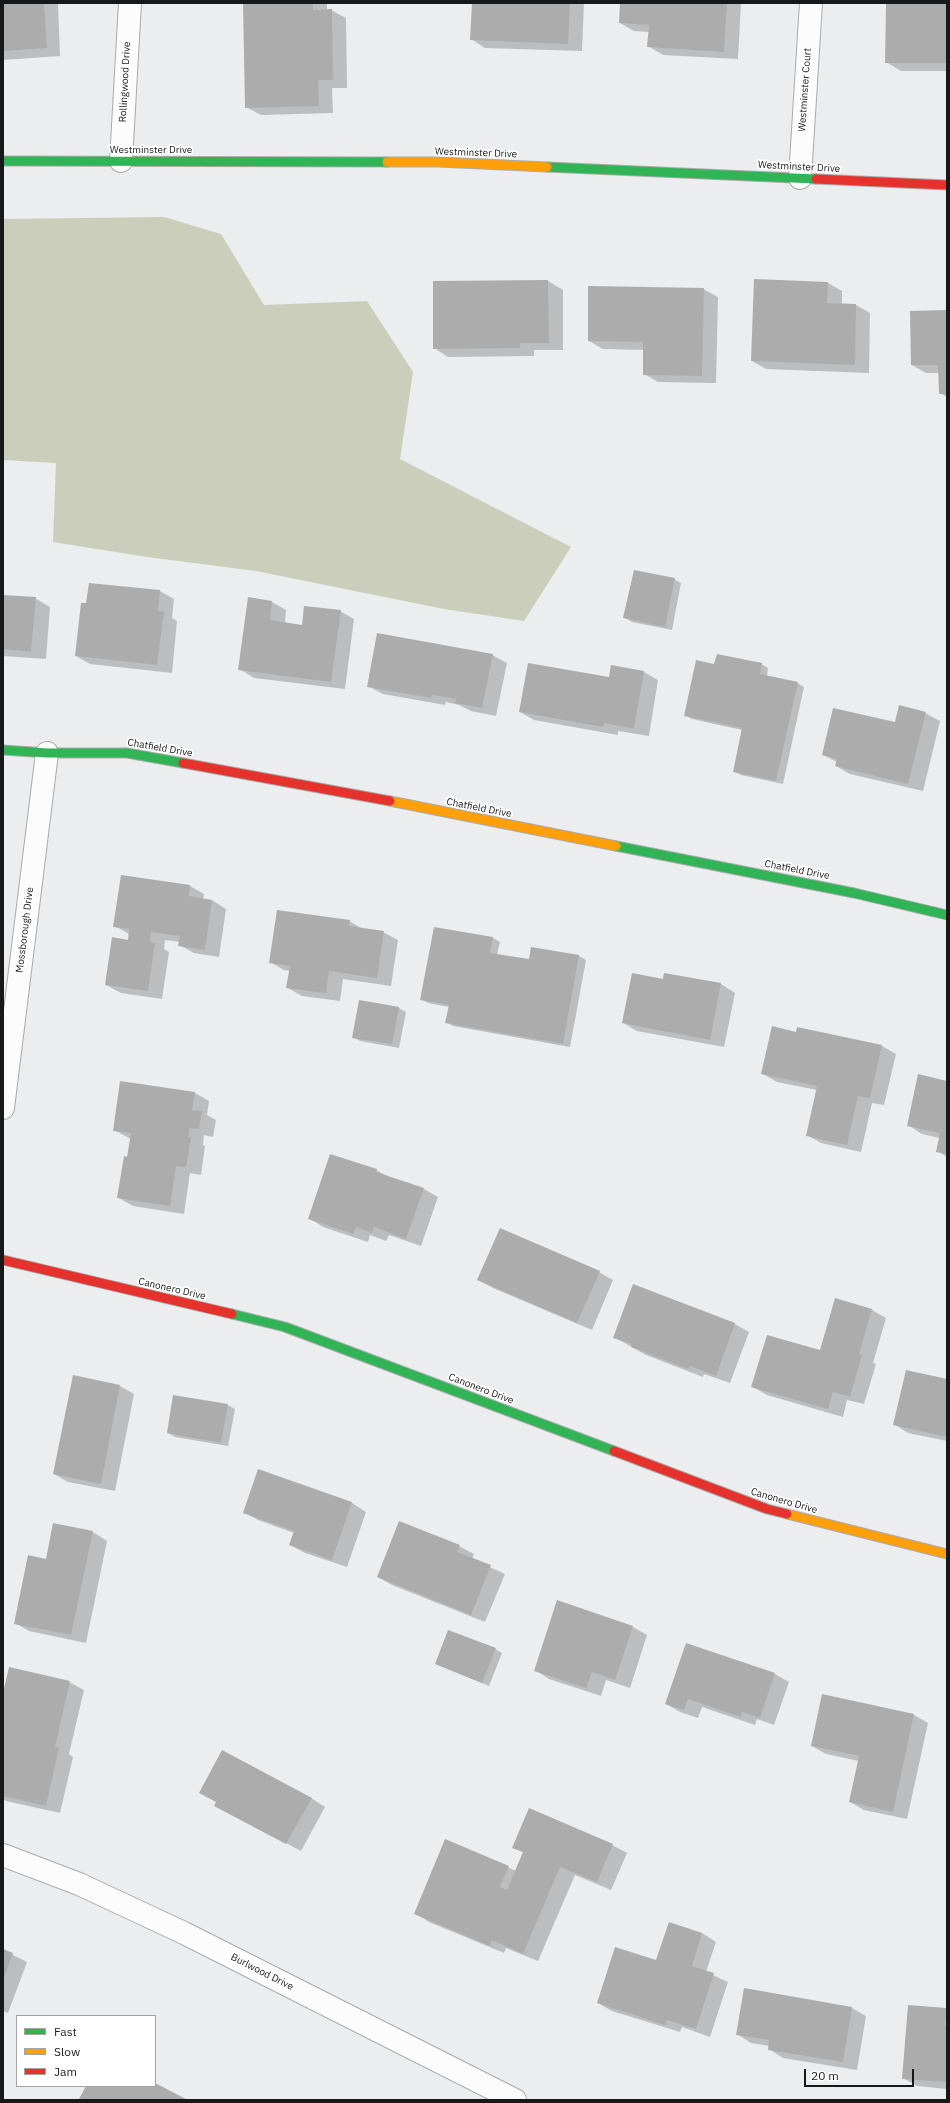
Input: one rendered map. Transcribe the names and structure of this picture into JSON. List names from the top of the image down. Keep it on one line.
{"streets":{"street":["Rollingwood Drive","Westminster Court","Westminster Drive","Chatfield Drive","Mossborough Drive","Canonero Drive","Burlwood Drive"]},"crossings":[["Rollingwood Drive","Westminster Drive"],["Westminster Court","Westminster Drive"],["Chatfield Drive","Mossborough Drive"]],"legend":["Fast","Slow","Jam"],"scale_bar":"20 m"}
